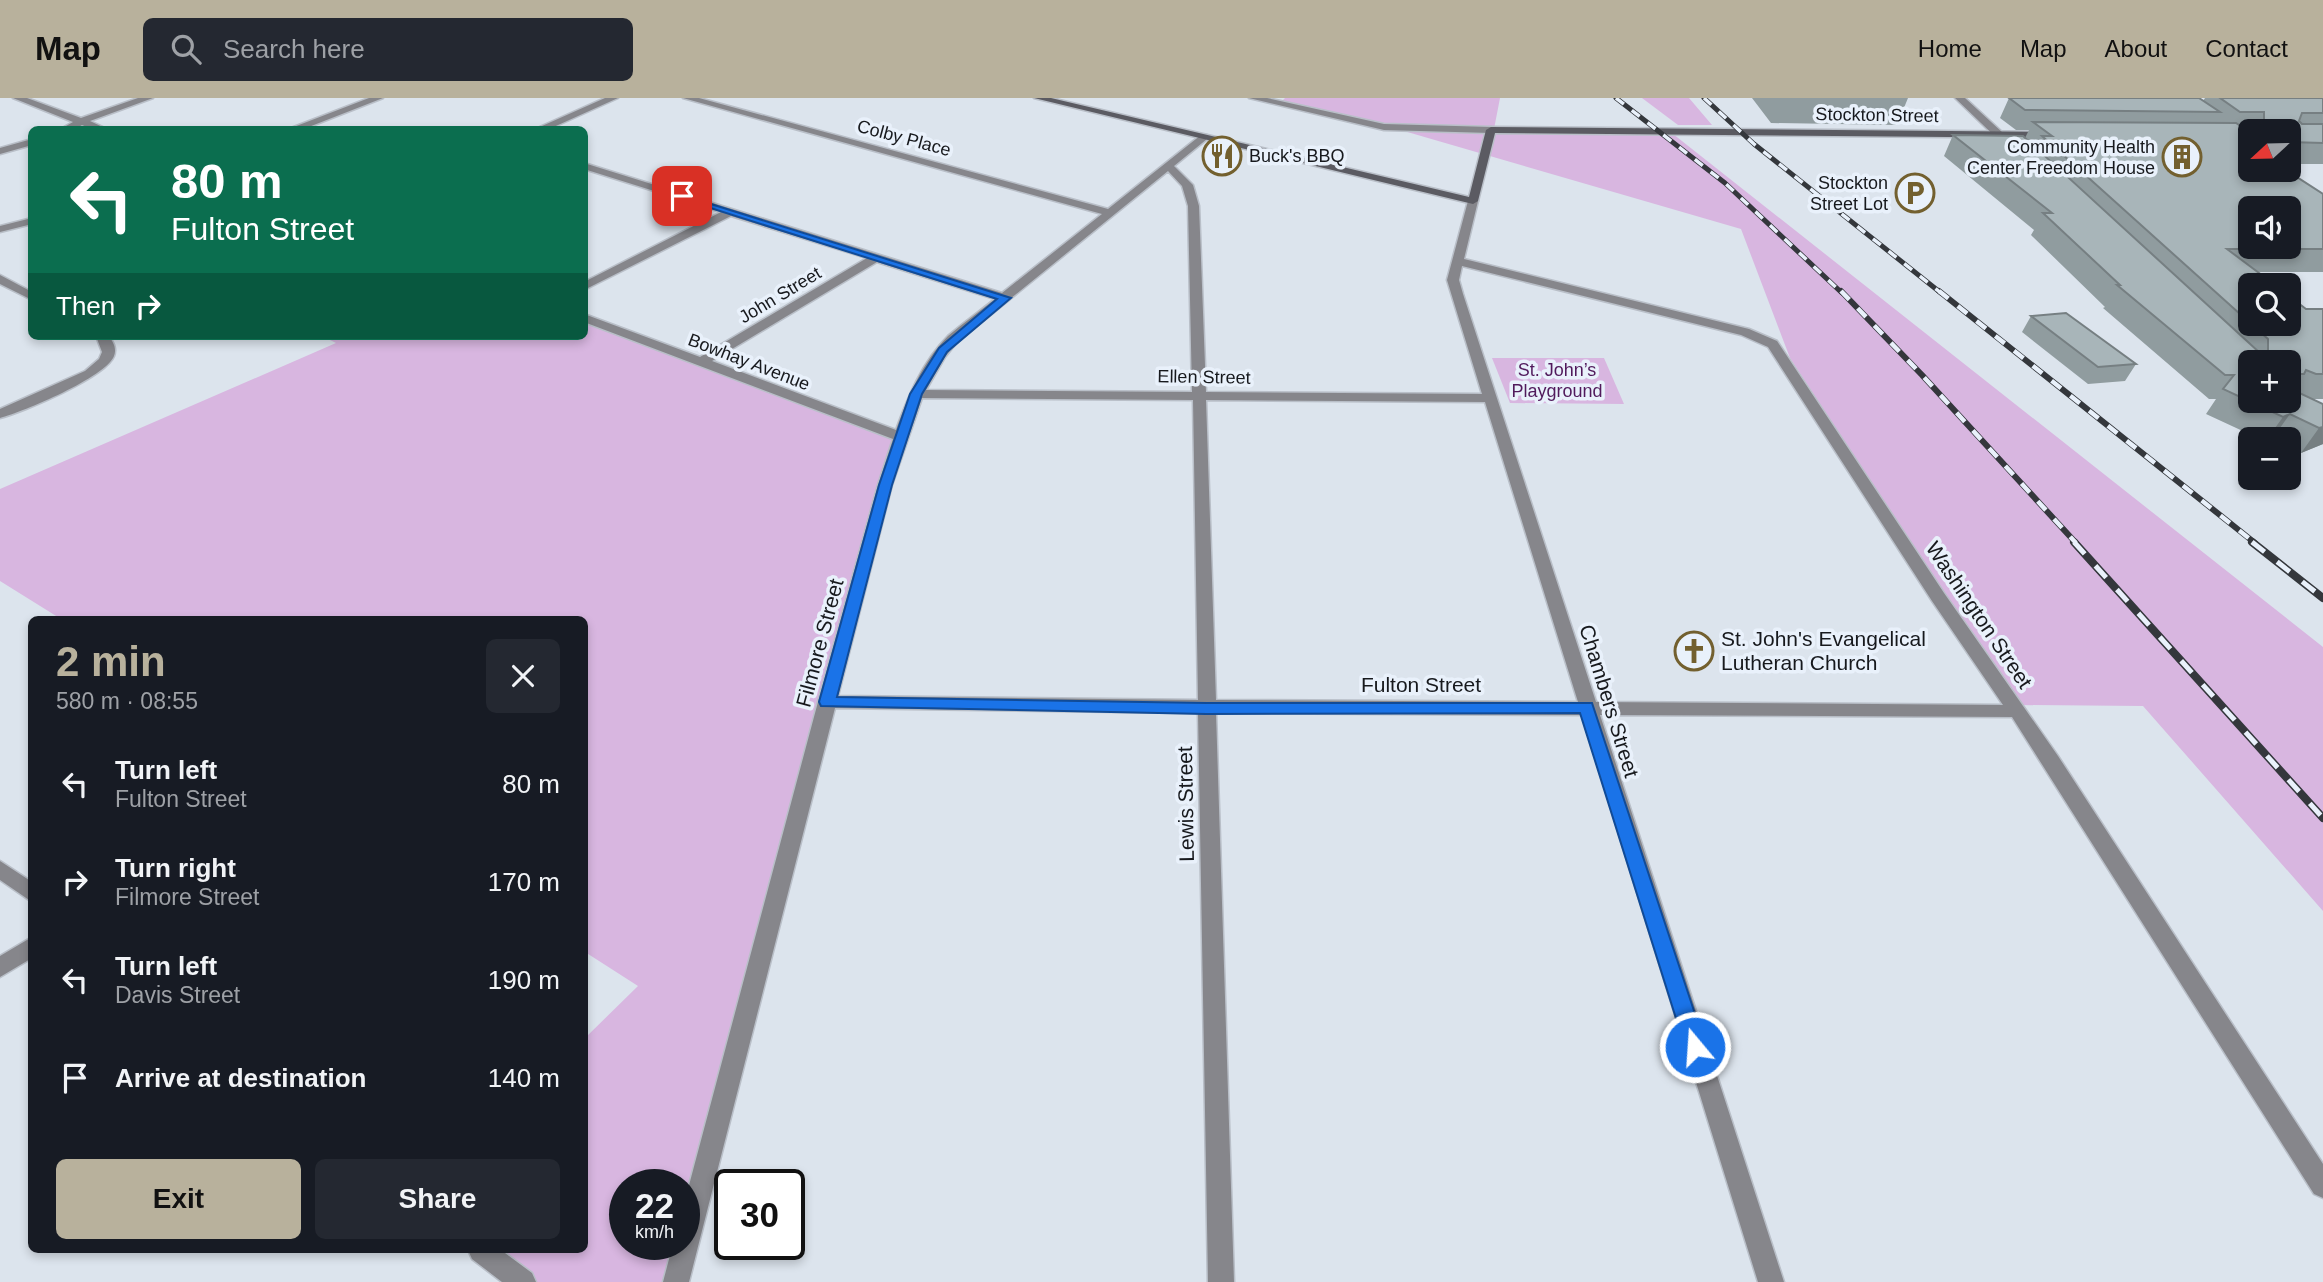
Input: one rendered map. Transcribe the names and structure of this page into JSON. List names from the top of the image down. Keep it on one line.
{"streets":{"street":["Stockton Street","Colby Place","John Street","Bowhay Avenue","Ellen Street","Washington Street","Filmore Street","Fulton Street","Chambers Street","Lewis Street"]},"crossings":[["Stockton Street","Chambers Street"],["Colby Place","Filmore Street"],["John Street","Bowhay Avenue"],["Bowhay Avenue","Filmore Street"],["Ellen Street","Filmore Street"],["Ellen Street","Chambers Street"],["Ellen Street","Lewis Street"],["Washington Street","Fulton Street"],["Washington Street","Chambers Street"],["Filmore Street","Fulton Street"],["Filmore Street","Lewis Street"],["Fulton Street","Chambers Street"],["Fulton Street","Lewis Street"]],"parks":["St. John’s Playground"],"places":{"restaurant":["Buck's BBQ"],"building":["Community Health Center Freedom House"],"parking":["Stockton Street Lot"],"church":["St. John's Evangelical Lutheran Church"]},"north":"left","page":{"header":"Map","search":"Search here","nav":["Home","Map","About","Contact"],"map_buttons":["+","−"],"turn":["80 m","Fulton Street"],"then":"Then","heading":["2 min","580 m · 08:55"],"list":[{"name":"Turn left","note":"Fulton Street","value":"80 m"},{"name":"Turn right","note":"Filmore Street","value":"170 m"},{"name":"Turn left","note":"Davis Street","value":"190 m"},{"name":"Arrive at destination","value":"140 m"}],"buttons":["Exit","Share"],"speed":"22 km/h","limit":"30"}}
